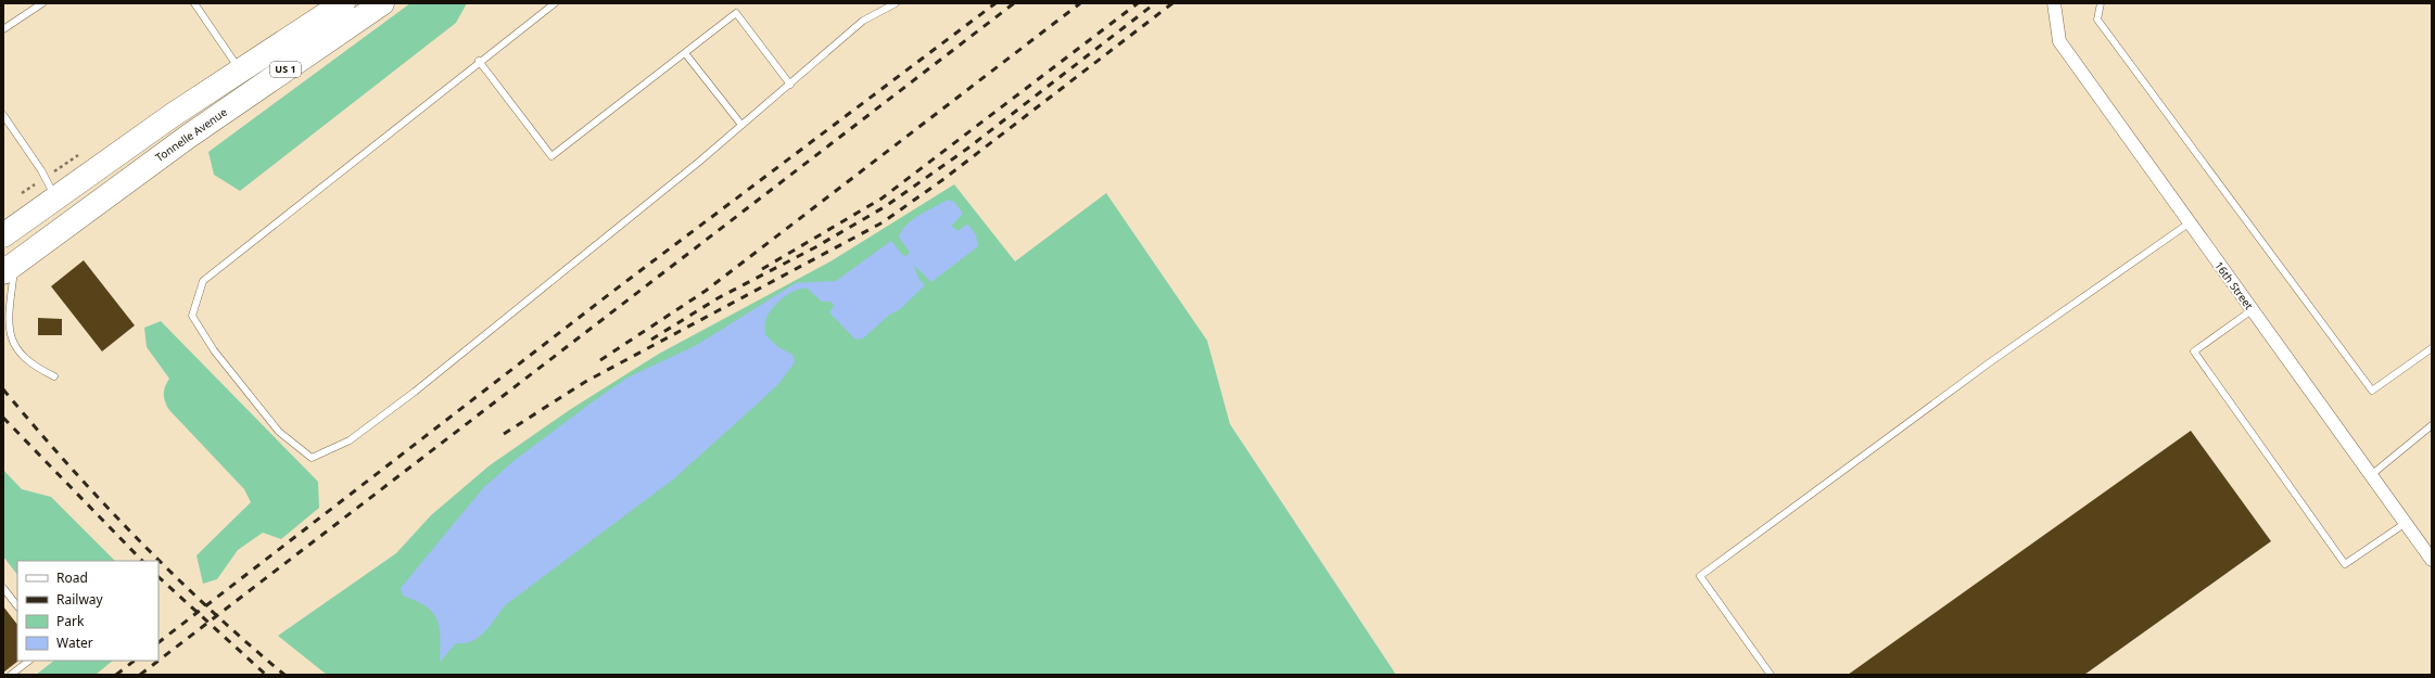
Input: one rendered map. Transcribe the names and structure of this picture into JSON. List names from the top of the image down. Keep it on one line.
{"streets":{"highway":["US 1","Tonnelle Avenue"],"street":["16th Street"]},"legend":["Road","Railway","Park","Water"]}
